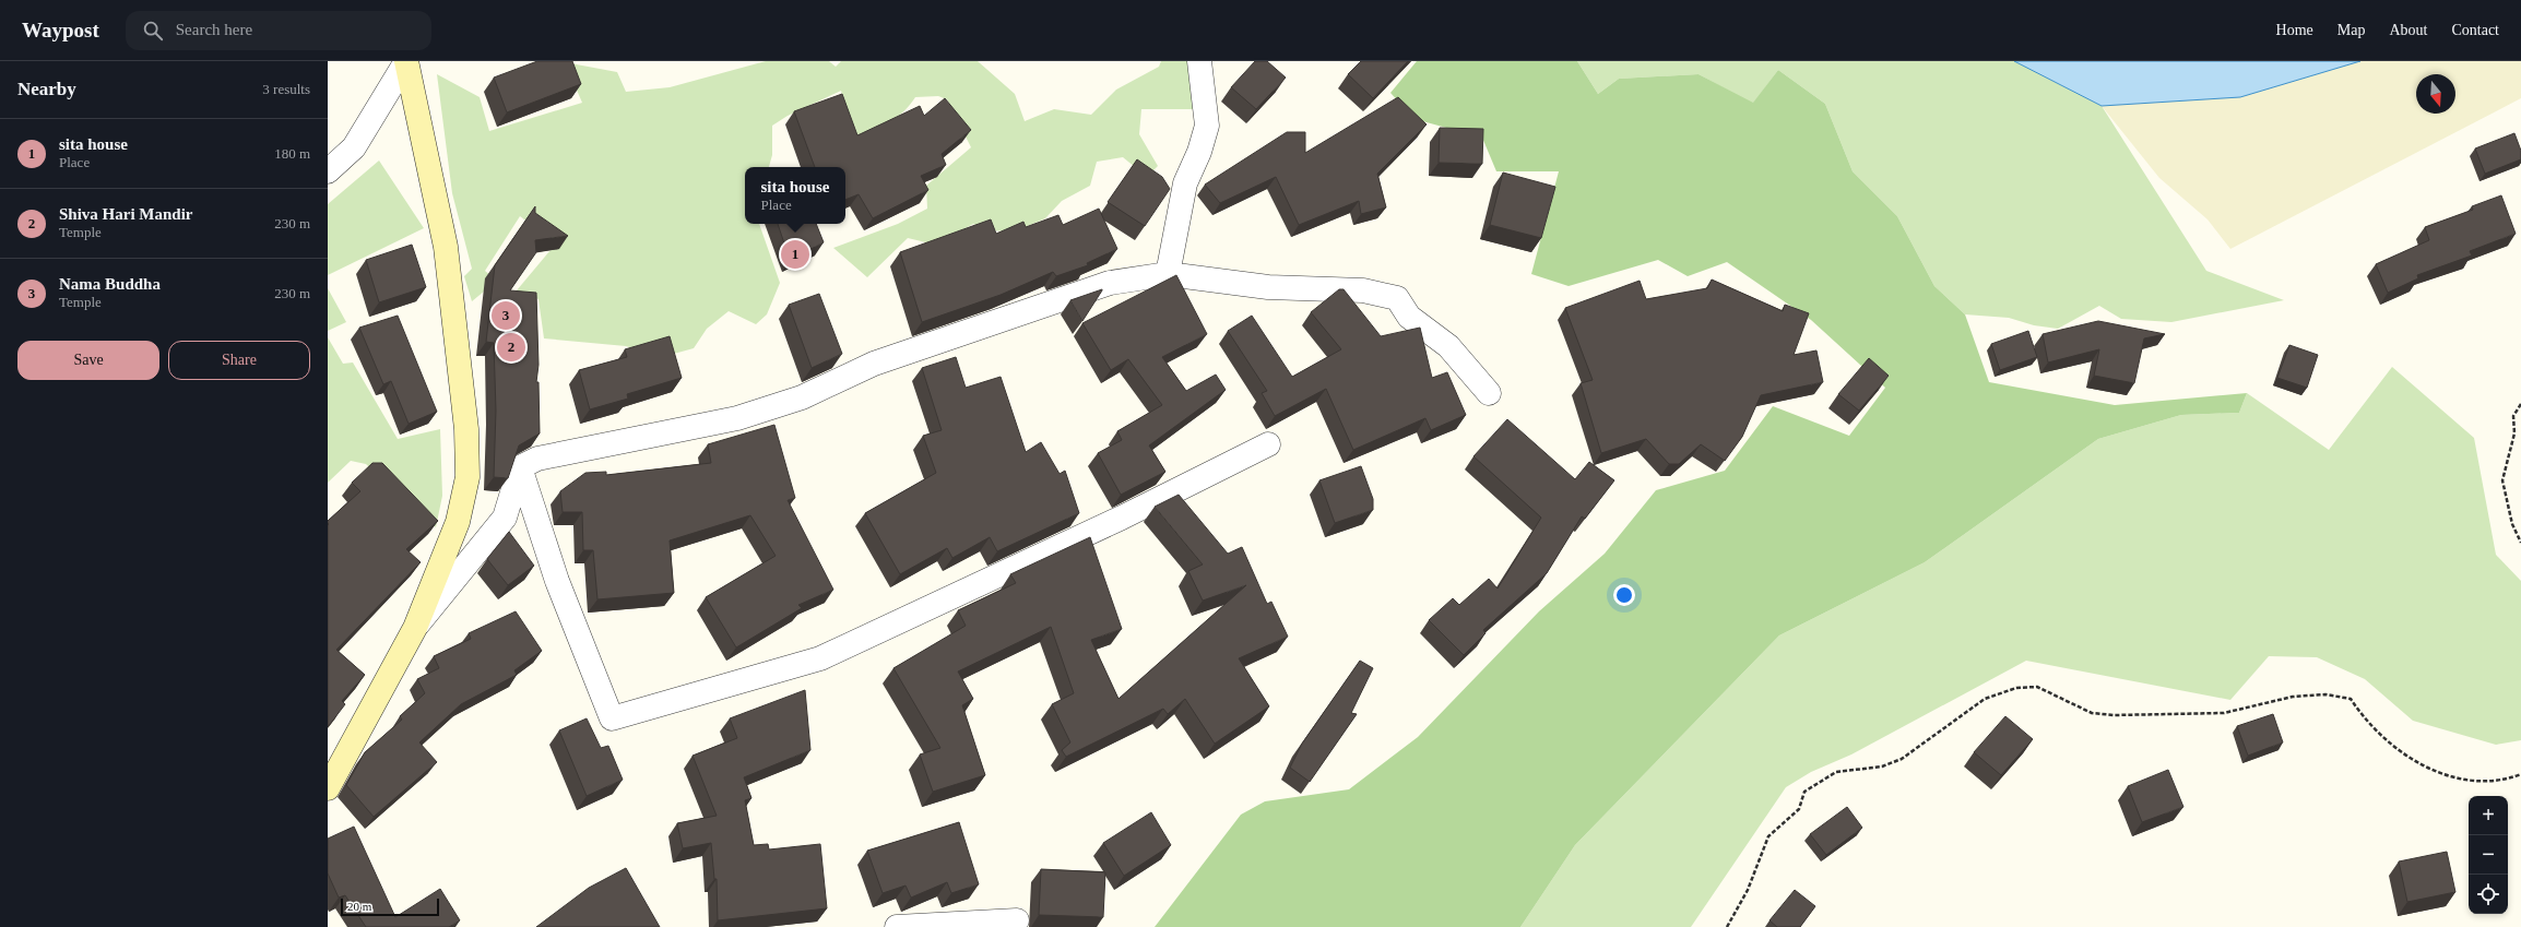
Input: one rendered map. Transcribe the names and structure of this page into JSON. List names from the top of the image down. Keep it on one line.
{"scale_bar":"20 m","north":"bottom","page":{"header":"Waypost","search":"Search here","nav":["Home","Map","About","Contact"],"heading":["Nearby","3 results"],"list":[{"mark":"1","name":"sita house","note":"Place","value":"180 m"},{"mark":"2","name":"Shiva Hari Mandir","note":"Temple","value":"230 m"},{"mark":"3","name":"Nama Buddha","note":"Temple","value":"230 m"}],"popup":["sita house","Place"],"pins":["1","3","2"],"buttons":["Save","Share"],"map_buttons":["+","−"],"scale":"20 m"}}
